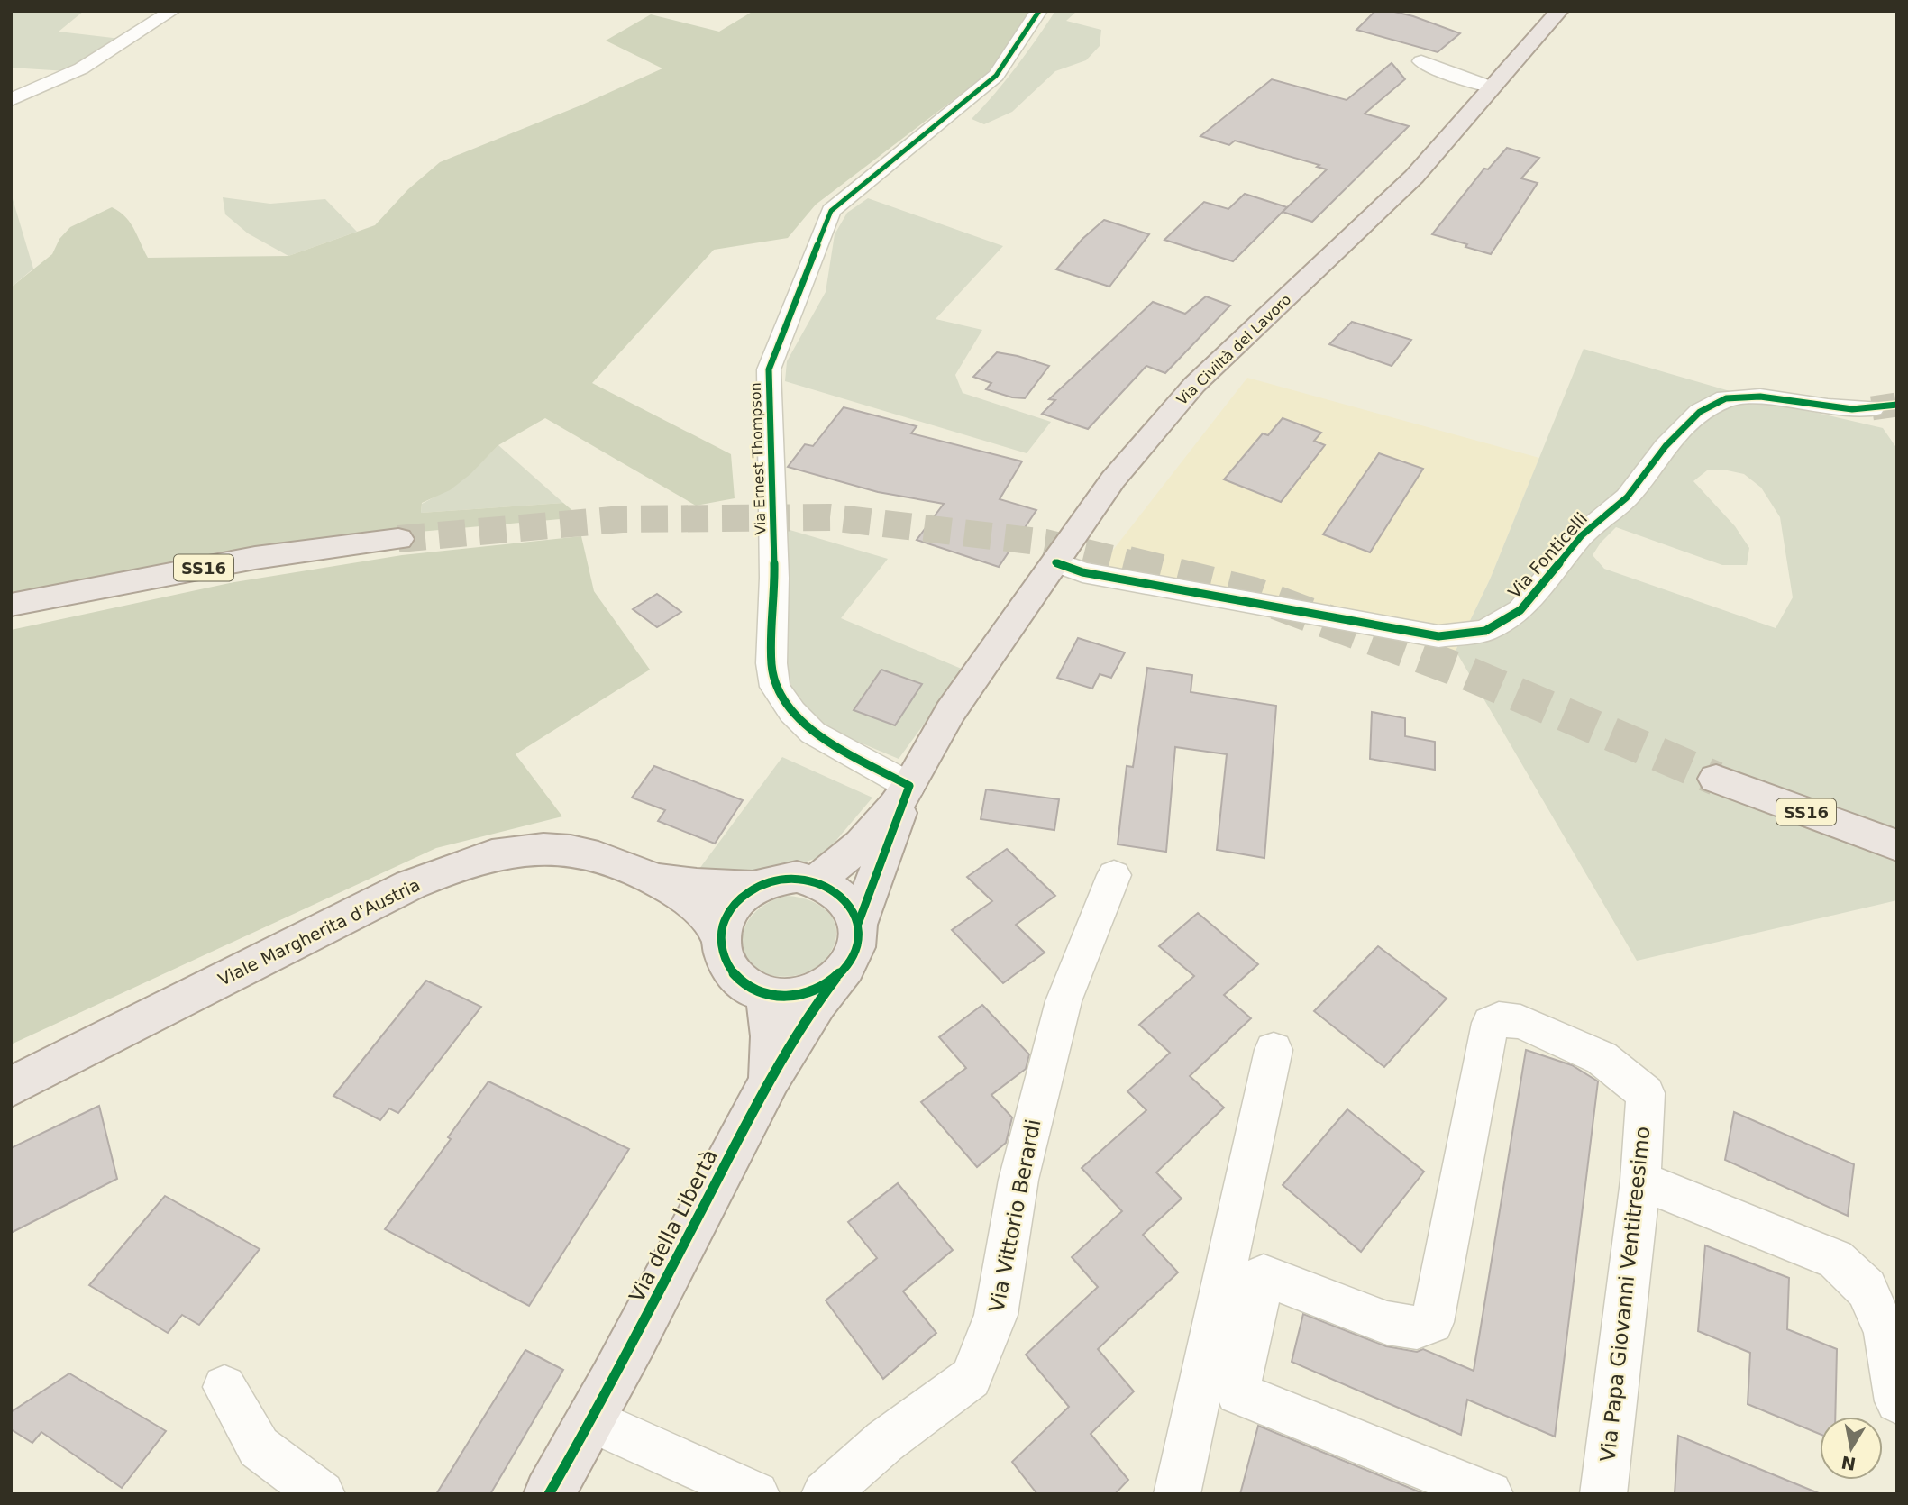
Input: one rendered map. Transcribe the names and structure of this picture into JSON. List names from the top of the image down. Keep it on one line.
{"streets":{"main road":["Via Civiltà del Lavoro","SS16","Viale Margherita d'Austria","Via della Libertà"],"street":["Via Ernest Thompson","Via Fonticelli","Via Vittorio Berardi","Via Papa Giovanni Ventitreesimo"]},"crossings":[["Via Civiltà del Lavoro","Via Ernest Thompson"],["Via Civiltà del Lavoro","Via Fonticelli"],["Via Civiltà del Lavoro","Viale Margherita d'Austria"],["Via Civiltà del Lavoro","Via della Libertà"],["Viale Margherita d'Austria","Via della Libertà"]],"north":"bottom"}
